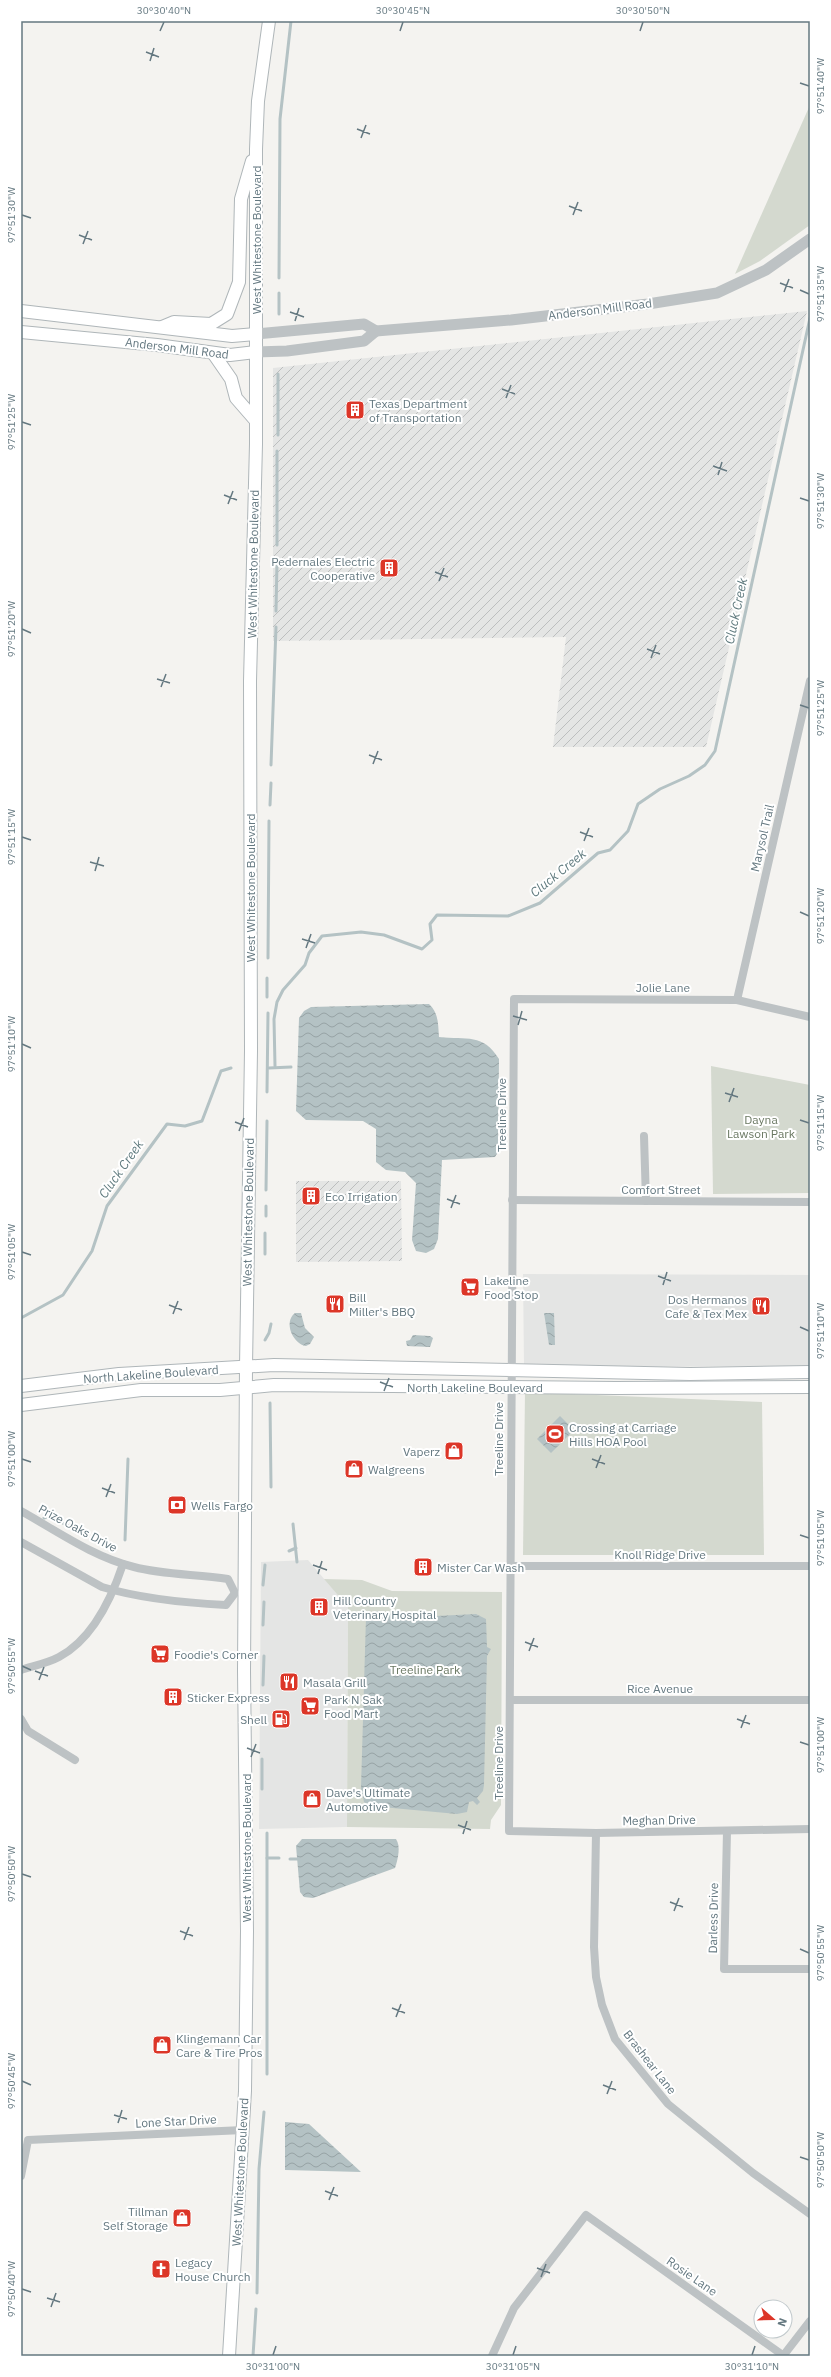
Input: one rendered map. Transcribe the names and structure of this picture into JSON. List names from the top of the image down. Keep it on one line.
{"streets":{"main road":["West Whitestone Boulevard","Anderson Mill Road","North Lakeline Boulevard"],"street":["Marysol Trail","Jolie Lane","Treeline Drive","Comfort Street","Prize Oaks Drive","Knoll Ridge Drive","Rice Avenue","Meghan Drive","Darless Drive","Brashear Lane","Lone Star Drive","Rosie Lane"]},"crossings":[["West Whitestone Boulevard","Anderson Mill Road"],["West Whitestone Boulevard","North Lakeline Boulevard"],["West Whitestone Boulevard","Prize Oaks Drive"],["West Whitestone Boulevard","Lone Star Drive"],["Marysol Trail","Jolie Lane"],["Jolie Lane","Treeline Drive"],["Treeline Drive","Comfort Street"],["Treeline Drive","North Lakeline Boulevard"],["Treeline Drive","Knoll Ridge Drive"],["Treeline Drive","Rice Avenue"],["Treeline Drive","Meghan Drive"],["Meghan Drive","Darless Drive"],["Meghan Drive","Brashear Lane"]],"water":["Cluck Creek"],"parks":["Dayna Lawson Park","Treeline Park"],"places":{"building":["Texas Department of Transportation","Pedernales Electric Cooperative","Eco Irrigation","Mister Car Wash","Hill Country Veterinary Hospital","Sticker Express"],"supermarket":["Lakeline Food Stop","Foodie's Corner","Park N Sak Food Mart"],"restaurant":["Bill Miller's BBQ","Dos Hermanos Cafe & Tex Mex","Masala Grill"],"sports":["Crossing at Carriage Hills HOA Pool"],"shop":["Vaperz","Walgreens","Dave's Ultimate Automotive","Klingemann Car Care & Tire Pros","Tillman Self Storage"],"bank":["Wells Fargo"],"fuel station":["Shell"],"church":["Legacy House Church"]},"north":"right","coordinates":["30°30'40\"N","30°30'45\"N","30°30'50\"N","97°51'40\"W","97°51'30\"W","97°51'35\"W","97°51'25\"W","97°51'20\"W","97°51'15\"W","97°51'10\"W","97°51'05\"W","97°51'00\"W","97°50'55\"W","97°50'50\"W","97°50'45\"W","97°50'40\"W","30°31'00\"N","30°31'05\"N","30°31'10\"N"]}
